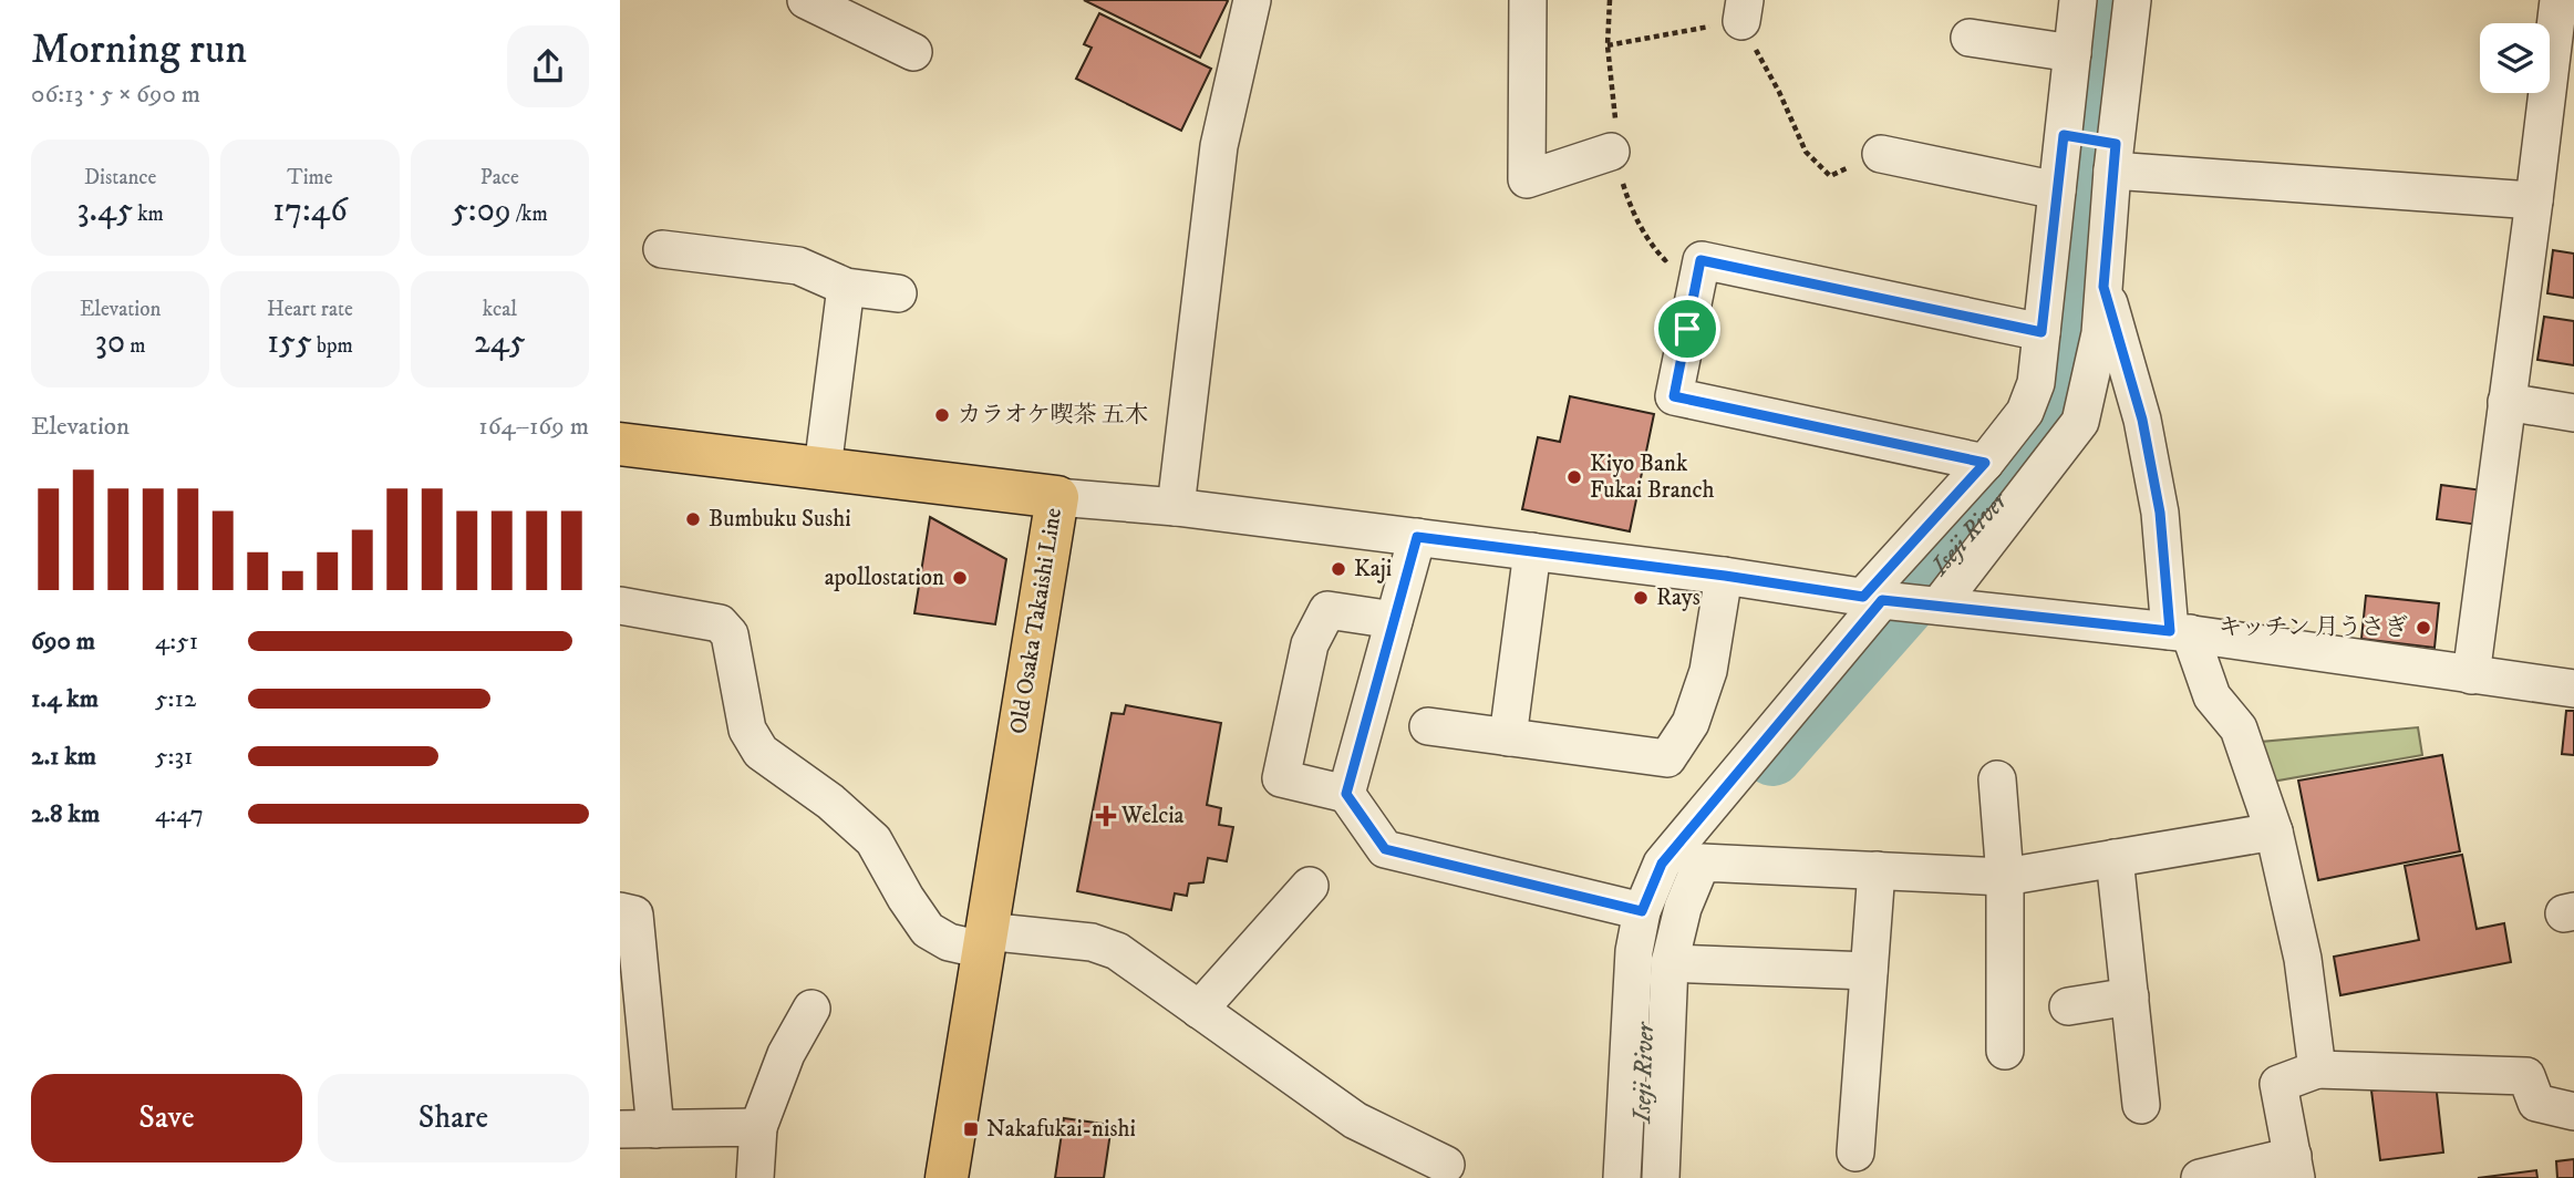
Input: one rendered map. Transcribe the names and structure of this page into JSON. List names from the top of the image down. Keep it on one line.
{"streets":{"main road":["Old Osaka Takaishi Line"]},"water":["Iseji River"],"places":{"other":["カラオケ喫茶 五木","Kiyo Bank Fukai Branch","Bumbuku Sushi","Kaji","apollostation","Rays","キッチン 月うさぎ"],"health":["Welcia"],"transit":["Nakafukai-nishi"]},"page":{"heading":["Morning run","06:13 · 5 × 690 m"],"stats":[["Distance","3.45 km"],["Time","17:46"],["Pace","5:09 /km"],["Elevation","30 m"],["Heart rate","155 bpm"],["kcal","245"]],"chart":["Elevation","164–169 m"],"list":[{"name":"690 m","note":"4:51"},{"name":"1.4 km","note":"5:12"},{"name":"2.1 km","note":"5:31"},{"name":"2.8 km","note":"4:47"}],"buttons":["Save","Share"]}}
